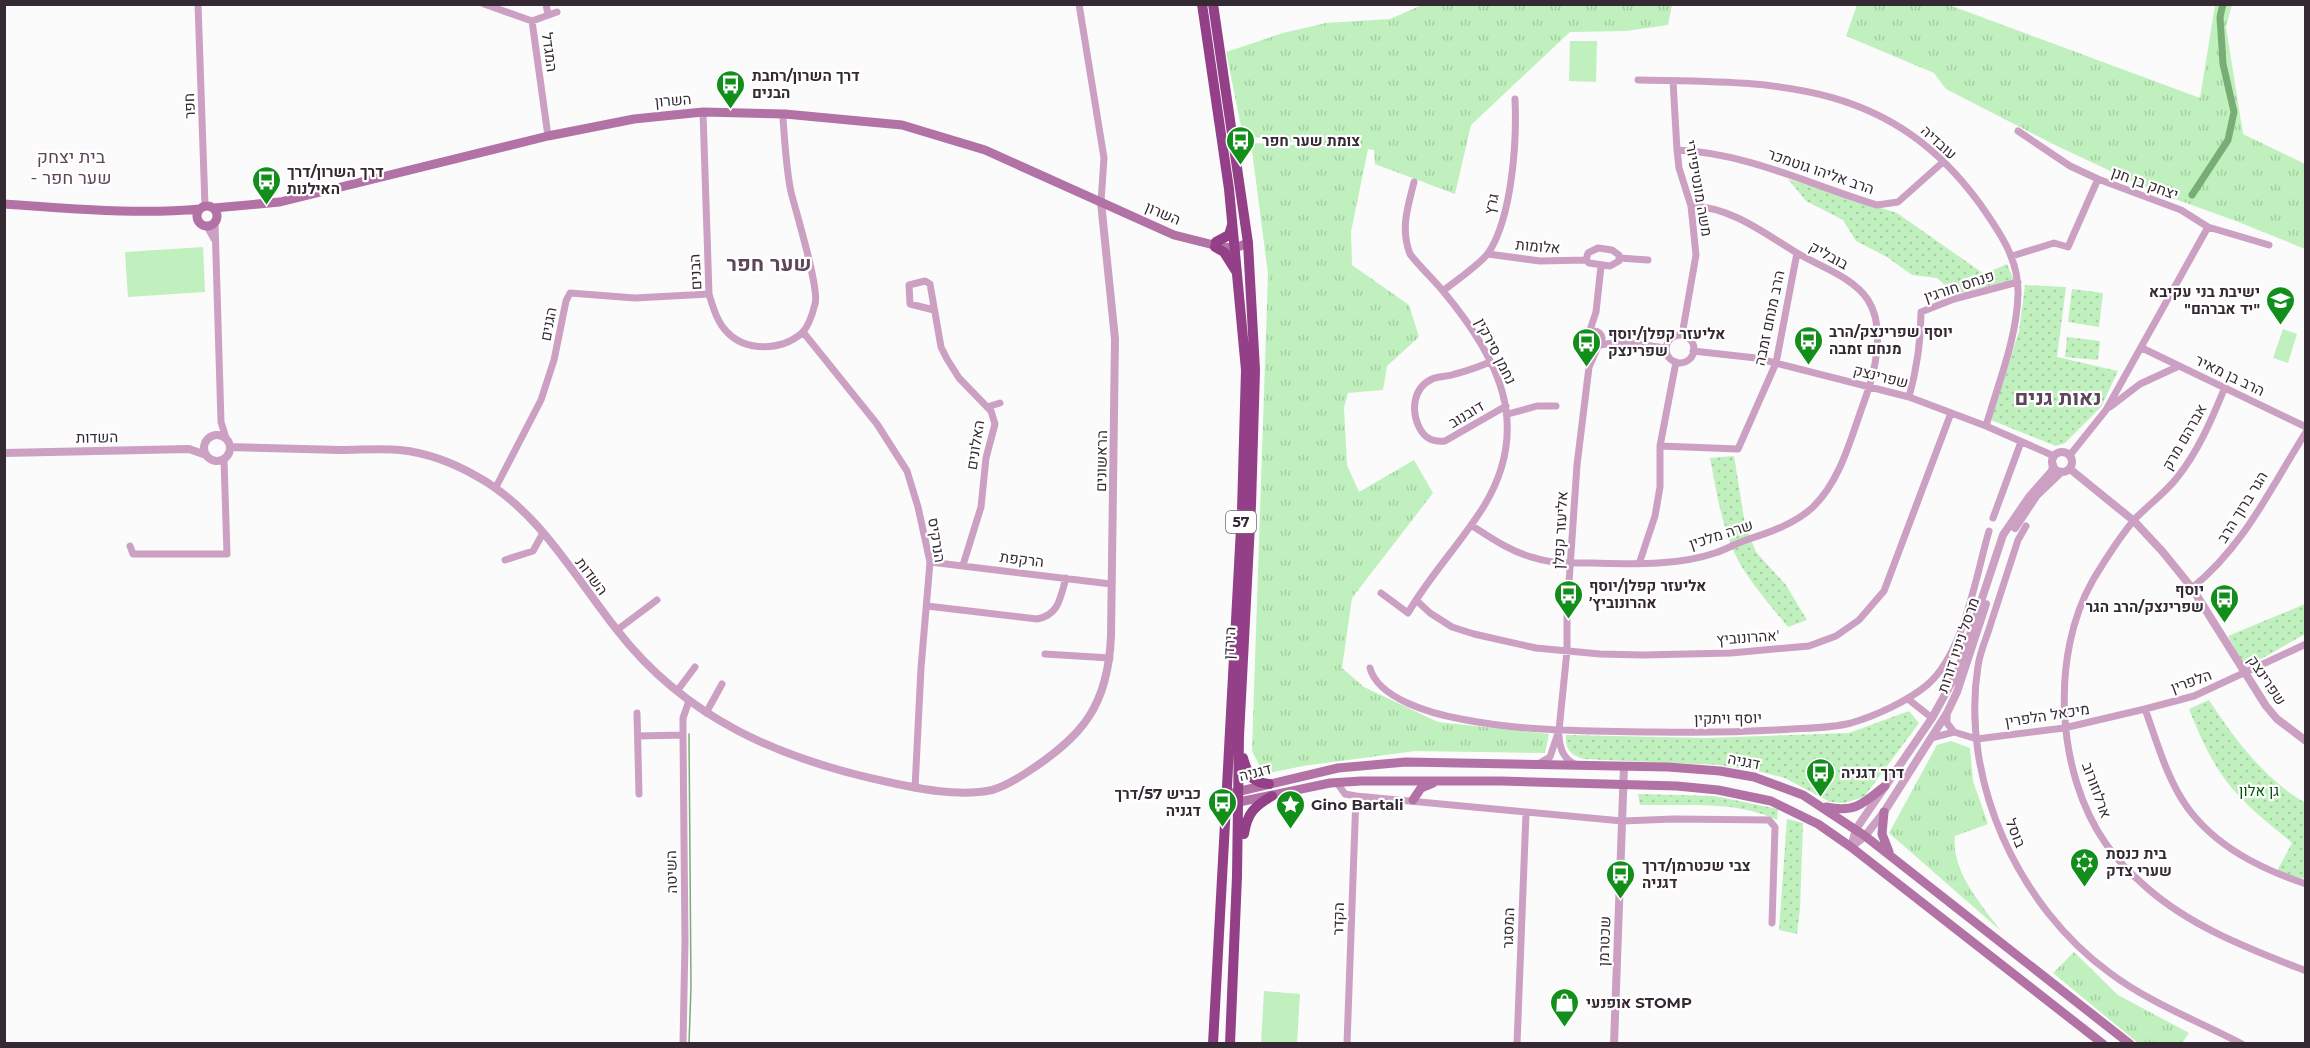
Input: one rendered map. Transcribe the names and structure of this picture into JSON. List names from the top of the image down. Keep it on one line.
{"streets":{"highway":["57","הירדן"],"main road":["השרון","דגניה"],"street":["המגדל","חפר","עובדיה","הרב אליהו גוטמכר","יצחק בן חנן","משה מונטיפיורי","גרץ","אלומות","בובליק","הבנים","פנחס חורגין","הרב מנחם זמבה","הגנים","נחמן סירקין","הרב בן מאיר","שפרינצק","דובנוב","השדות","אברהם מרק","האלונים","הראשונים","הגר ברוך הרב","אליעזר קפלן","שרה מלכין","הנרקיס","הרקפת","אהרונוביץ'","מרסל ניניו דורות","הלפרין","מיכאל הלפרין","יוסף ויתקין","ארלוזורוב","בוסל","השיטה","הקדר","המסגר","שכטרמן"]},"crossings":[["המגדל","השרון"],["השרון","חפר"],["השרון","הבנים"],["השרון","הראשונים"],["השרון","57"],["השרון","הירדן"],["עובדיה","הרב אליהו גוטמכר"],["עובדיה","משה מונטיפיורי"],["עובדיה","פנחס חורגין"],["עובדיה","שפרינצק"],["הרב אליהו גוטמכר","משה מונטיפיורי"],["משה מונטיפיורי","בובליק"],["משה מונטיפיורי","שפרינצק"],["גרץ","אלומות"],["גרץ","נחמן סירקין"],["בובליק","הרב מנחם זמבה"],["בובליק","שפרינצק"],["בובליק","שרה מלכין"],["הבנים","הגנים"],["הבנים","הנרקיס"],["פנחס חורגין","שפרינצק"],["הרב מנחם זמבה","שפרינצק"],["הגנים","השדות"],["נחמן סירקין","דובנוב"],["נחמן סירקין","שרה מלכין"],["נחמן סירקין","אהרונוביץ'"],["הרב בן מאיר","אברהם מרק"],["שפרינצק","אברהם מרק"],["שפרינצק","הגר ברוך הרב"],["שפרינצק","שרה מלכין"],["שפרינצק","אהרונוביץ'"],["שפרינצק","מרסל ניניו דורות"],["שפרינצק","הלפרין"],["שפרינצק","ארלוזורוב"],["השדות","הראשונים"],["השדות","הנרקיס"],["השדות","השיטה"],["אברהם מרק","ארלוזורוב"],["האלונים","הרקפת"],["הראשונים","הנרקיס"],["הראשונים","הרקפת"],["57","הירדן"],["אליעזר קפלן","שרה מלכין"],["אליעזר קפלן","אהרונוביץ'"],["אליעזר קפלן","יוסף ויתקין"],["אליעזר קפלן","דגניה"],["הנרקיס","הרקפת"],["הירדן","דגניה"],["מרסל ניניו דורות","דגניה"],["הלפרין","מיכאל הלפרין"],["מיכאל הלפרין","ארלוזורוב"],["מיכאל הלפרין","בוסל"],["דגניה","שכטרמן"]],"districts":["בית יצחק - שער חפר","שער חפר","נאות גנים"],"parks":["גן אלון"],"places":{"bus stop":["דרך השרון/רחבת הבנים","צומת שער חפר","דרך השרון/דרך האילנות","יוסף שפרינצק/הרב מנחם זמבה","אליעזר קפלן/יוסף שפרינצק","אליעזר קפלן/יוסף אהרונוביץ׳","יוסף שפרינצק/הרב הגר","דרך דגניה","כביש 57/דרך דגניה","צבי שכטרמן/דרך דגניה"],"school or university":["ישיבת בני עקיבא \"יד אברהם\""],"place":["Gino Bartali"],"synagogue":["בית כנסת שערי צדק"],"shop":["אופנעי STOMP"]}}
